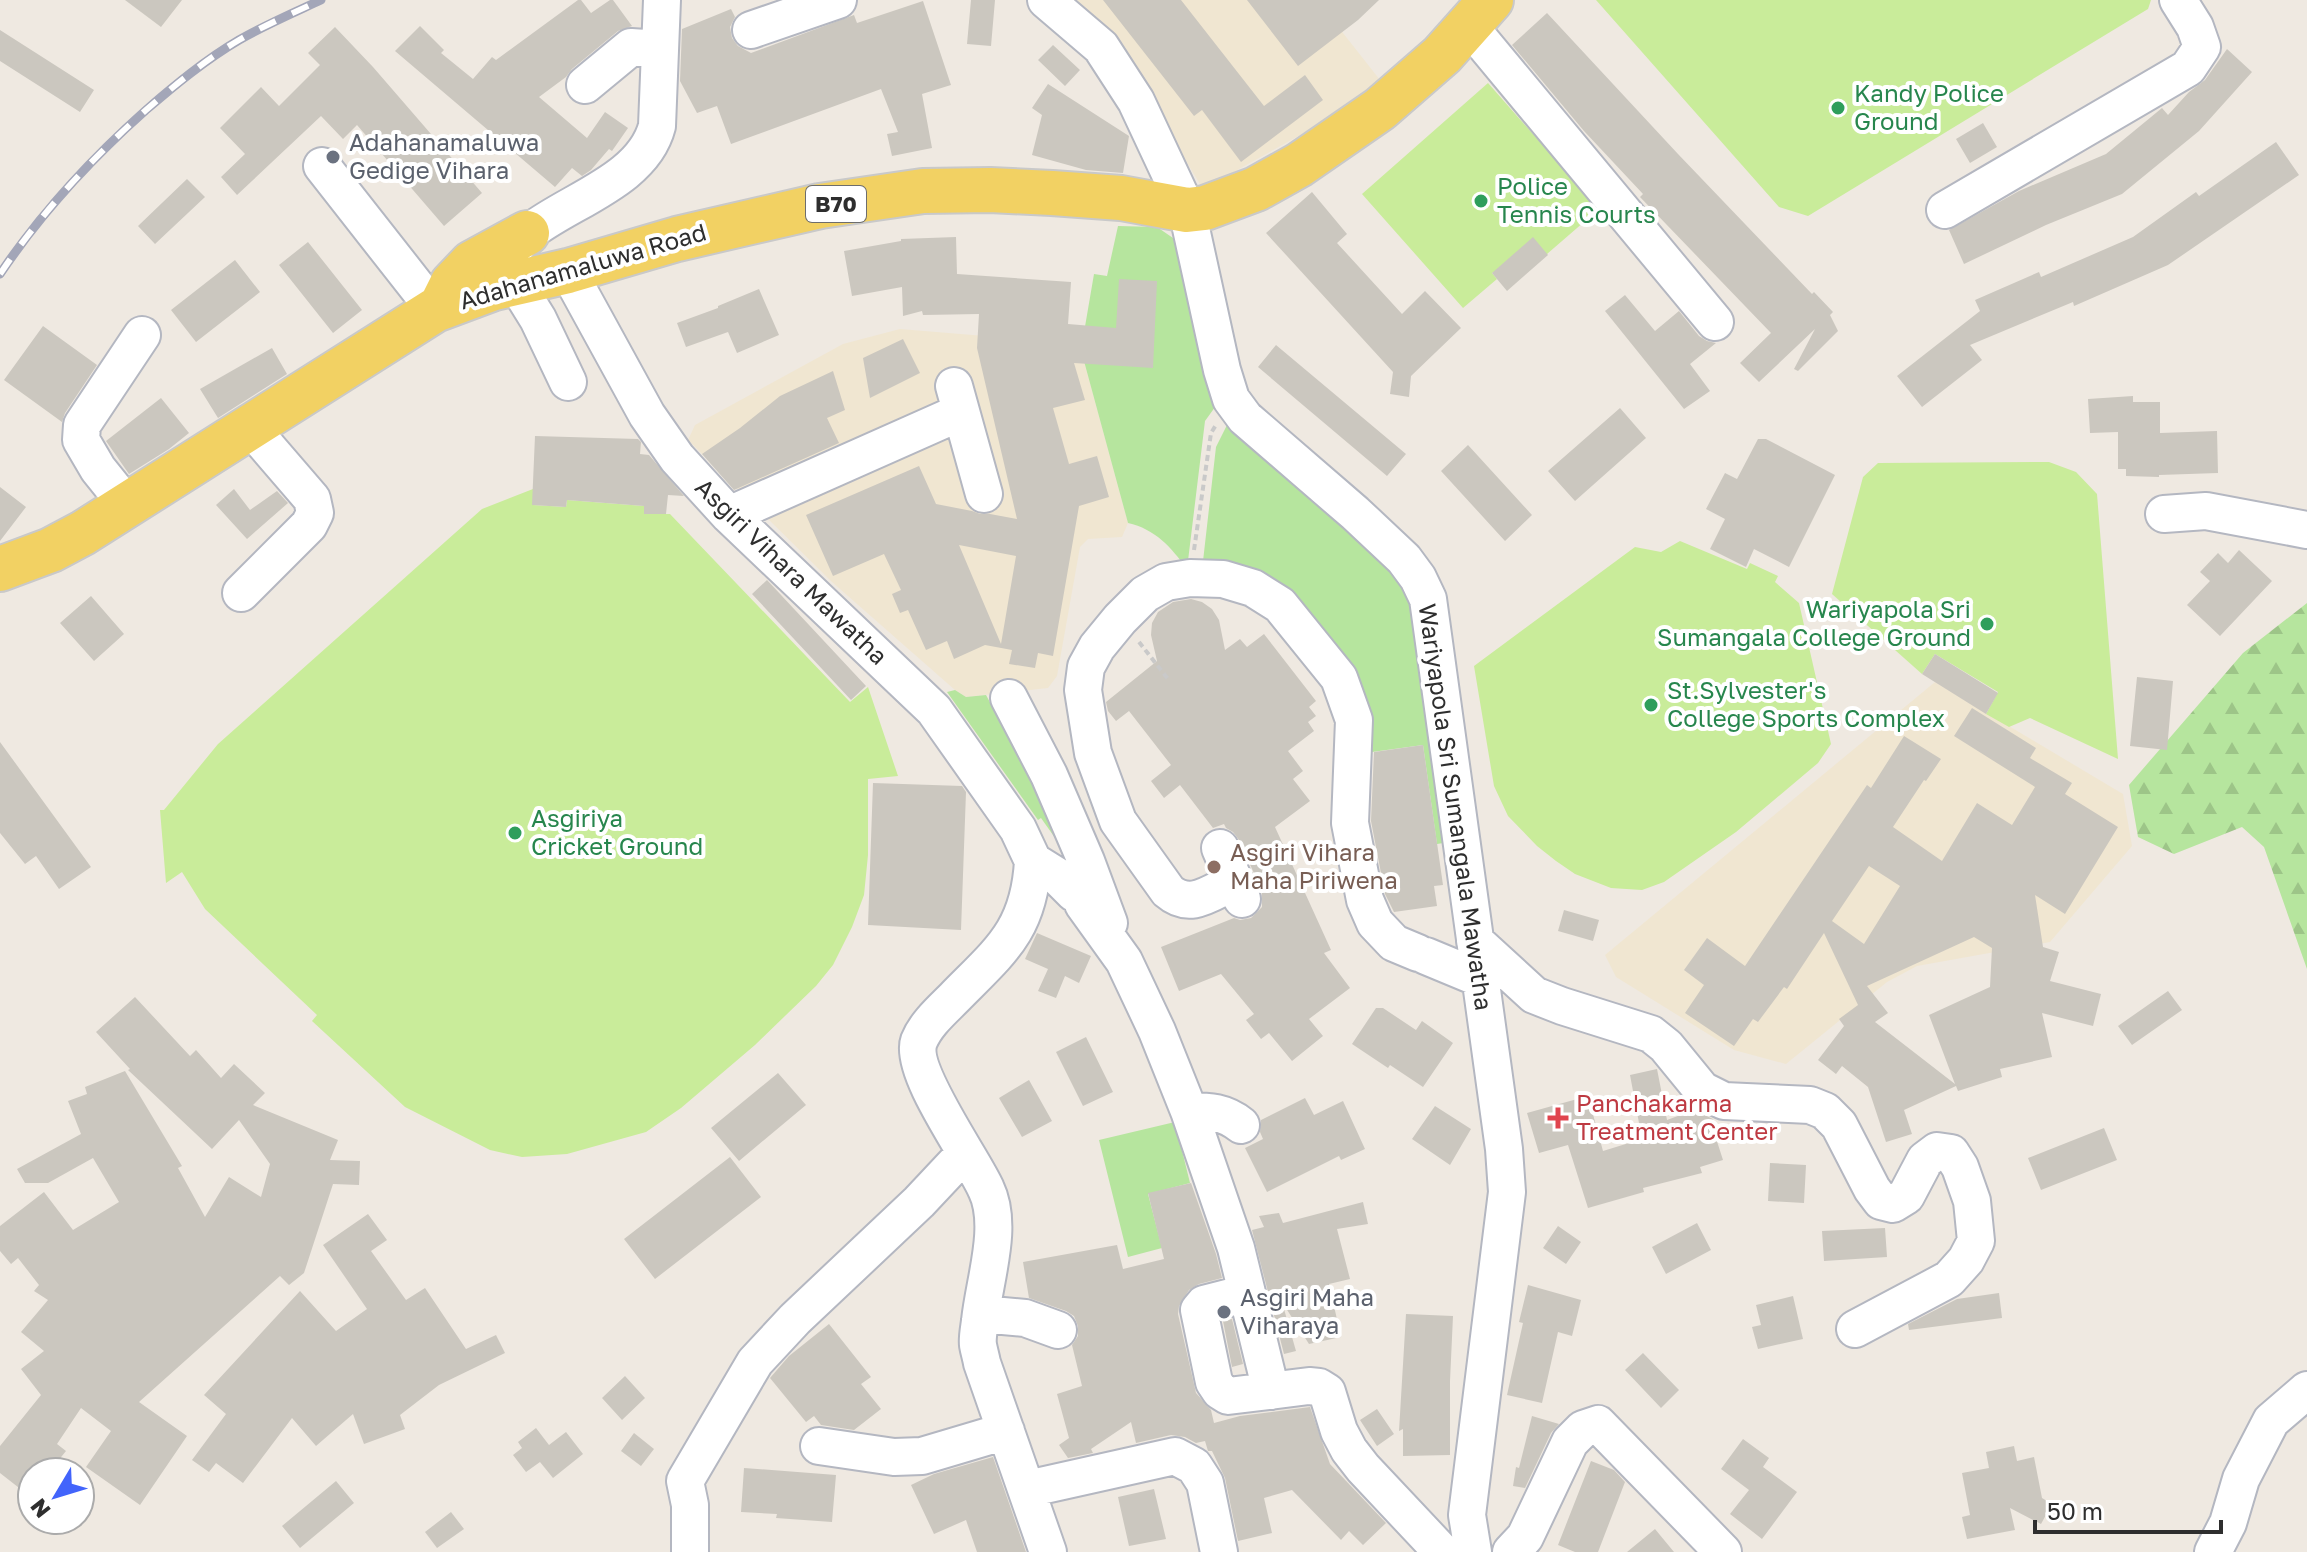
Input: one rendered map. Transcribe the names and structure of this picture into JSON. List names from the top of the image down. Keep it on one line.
{"streets":{"main road":["B70","Adahanamaluwa Road"],"street":["Asgiri Vihara Mawatha","Wariyapola Sri Sumangala Mawatha"]},"crossings":[["B70","Adahanamaluwa Road"],["B70","Wariyapola Sri Sumangala Mawatha"],["Adahanamaluwa Road","Asgiri Vihara Mawatha"],["Adahanamaluwa Road","Wariyapola Sri Sumangala Mawatha"]],"places":{"other":["Kandy Police Ground","Adahanamaluwa Gedige Vihara","Police Tennis Courts","Wariyapola Sri Sumangala College Ground","St.Sylvester's College Sports Complex","Asgiriya Cricket Ground","Asgiri Vihara Maha Piriwena","Asgiri Maha Viharaya"],"health":["Panchakarma Treatment Center"]},"scale_bar":"50 m","north":"bottom left"}
